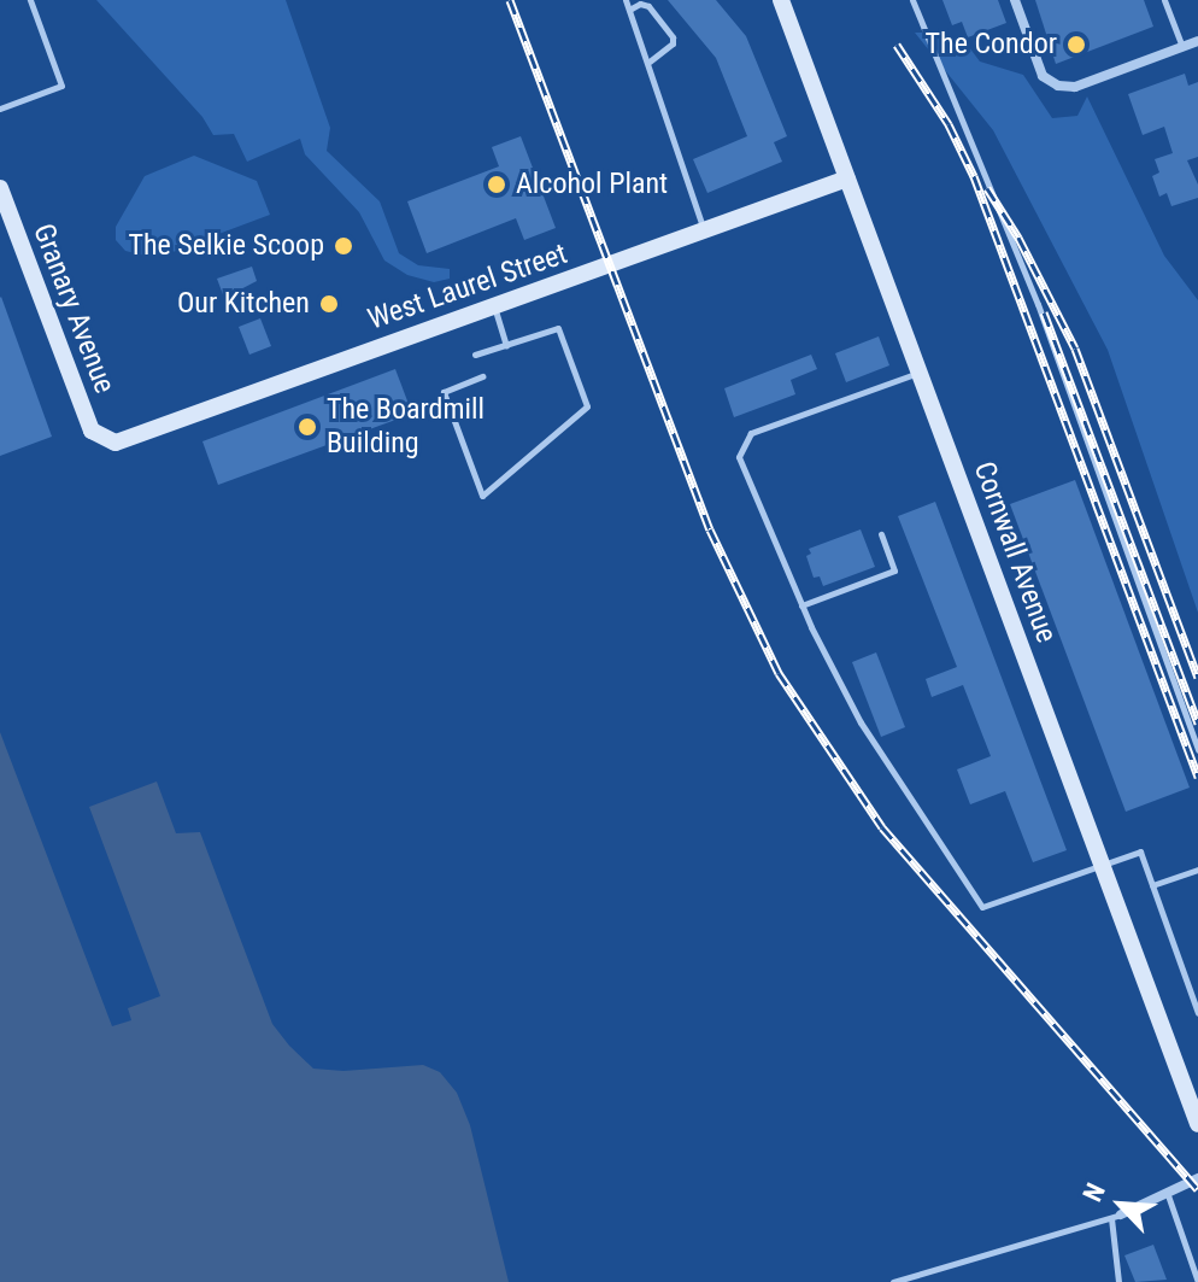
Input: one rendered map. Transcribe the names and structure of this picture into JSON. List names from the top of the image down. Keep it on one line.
{"streets":{"street":["West Laurel Street","Granary Avenue","Cornwall Avenue"]},"crossings":[["West Laurel Street","Granary Avenue"],["West Laurel Street","Cornwall Avenue"]],"places":["The Condor","Alcohol Plant","The Selkie Scoop","Our Kitchen","The Boardmill Building"],"north":"top left"}
